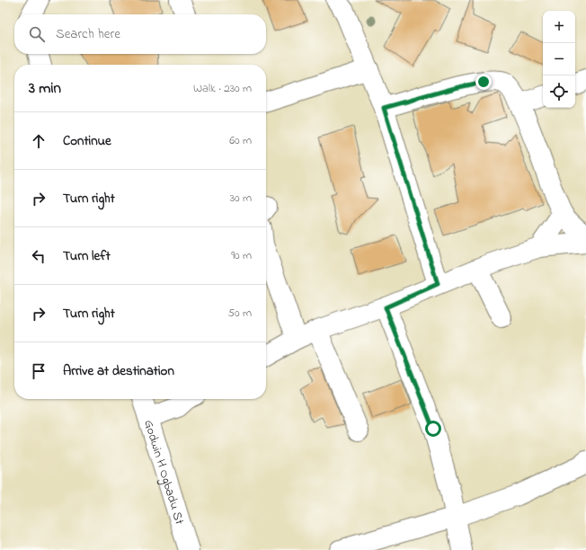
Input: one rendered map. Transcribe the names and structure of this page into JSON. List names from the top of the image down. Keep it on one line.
{"streets":{"street":["Godwin H Ogbadu St"]},"page":{"map_buttons":["+","−"],"search":"Search here","heading":["3 min","Walk · 230 m"],"list":[["Continue","60 m"],["Turn right","30 m"],["Turn left","90 m"],["Turn right","50 m"],"Arrive at destination"]}}
